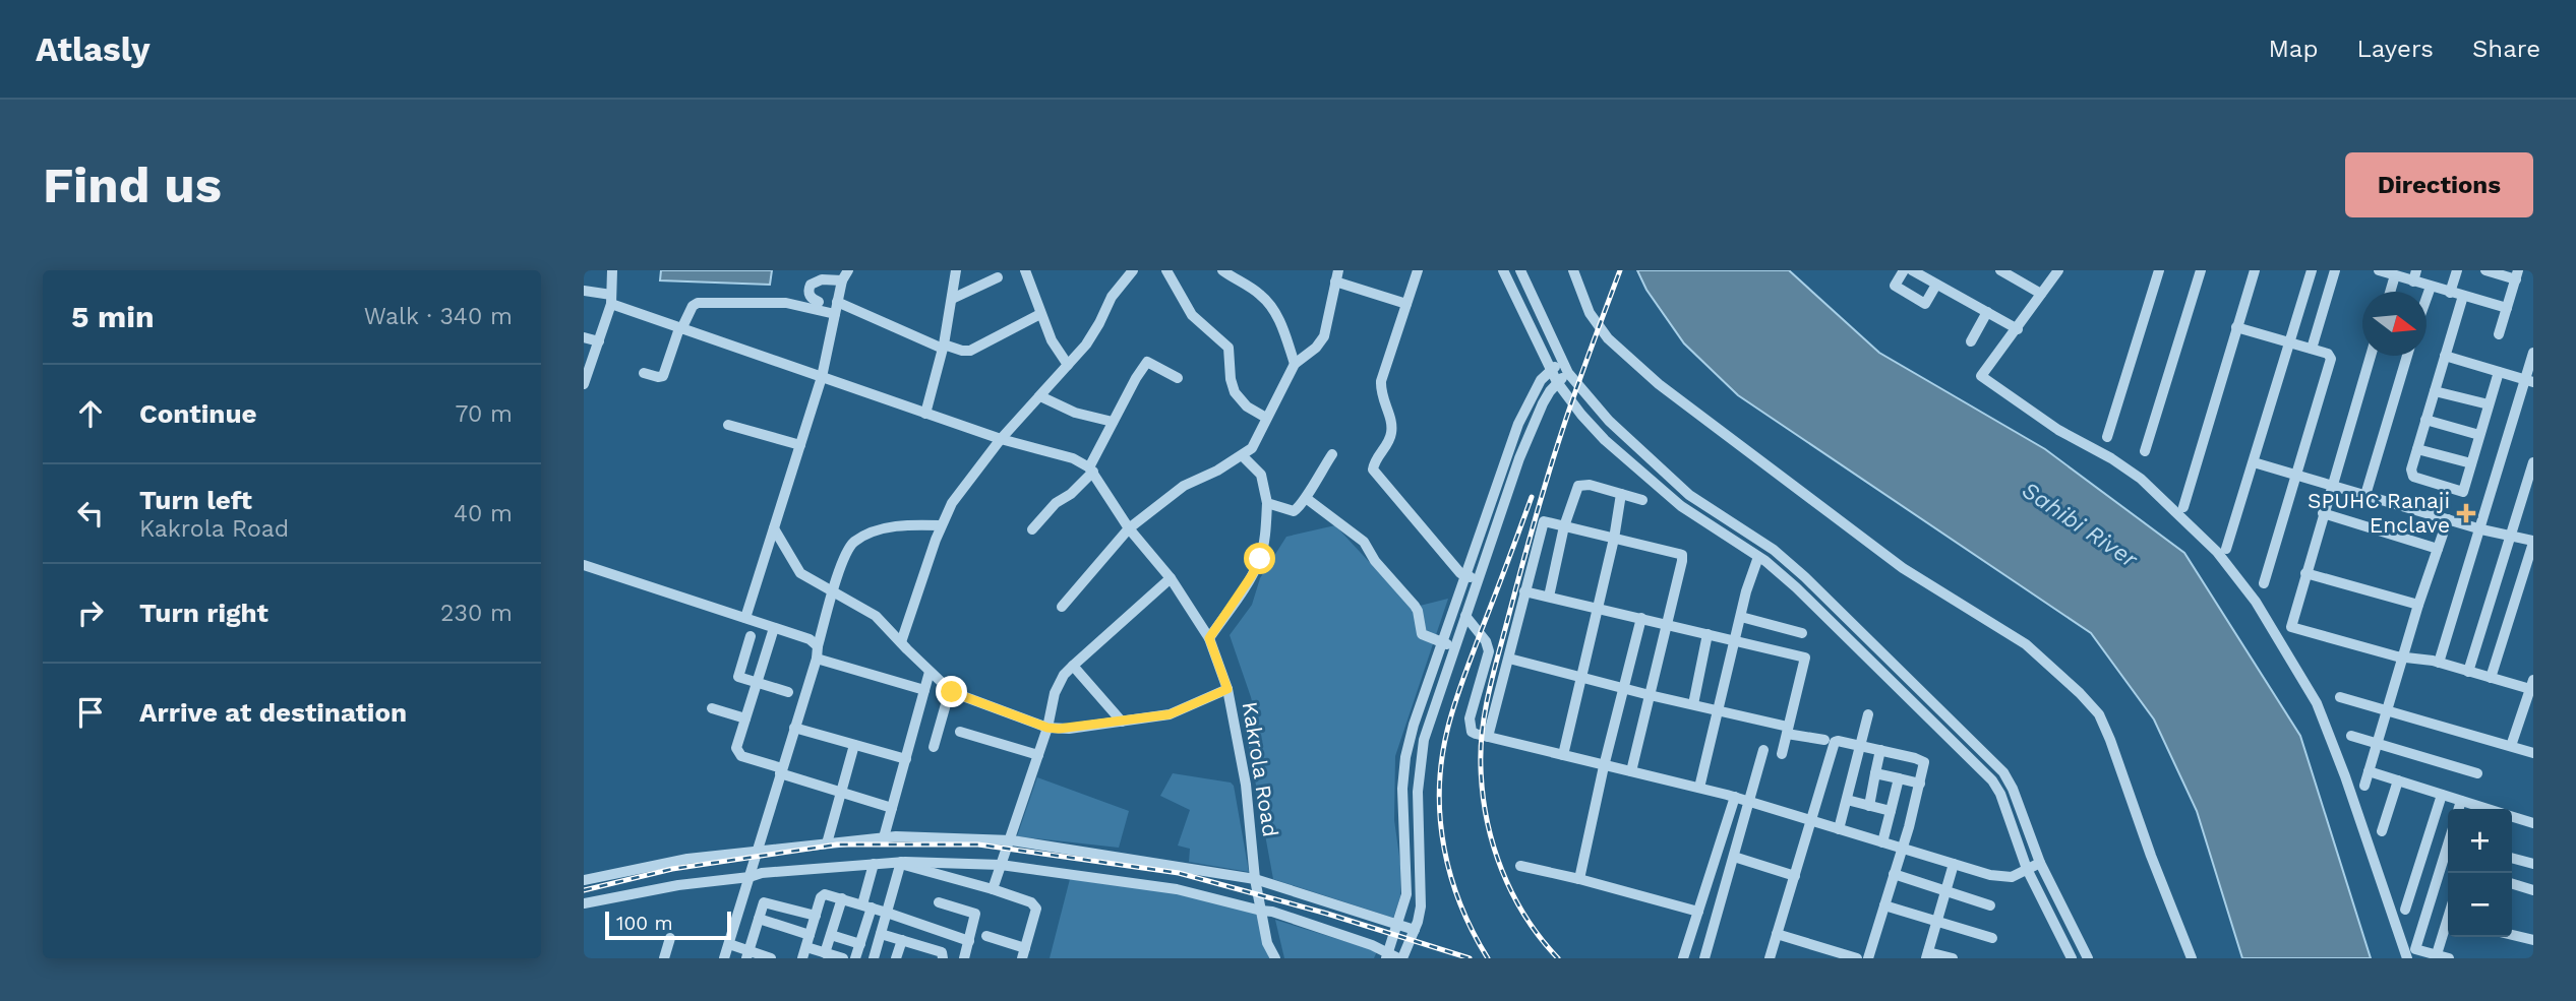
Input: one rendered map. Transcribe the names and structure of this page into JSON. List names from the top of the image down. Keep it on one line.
{"streets":{"street":["Kakrola Road"]},"water":["Sahibi River"],"places":{"health":["SPUHC Ranaji Enclave"]},"scale_bar":"100 m","north":"right","page":{"header":"Atlasly","nav":["Map","Layers","Share"],"buttons":"Directions","title":"Find us","heading":["5 min","Walk · 340 m"],"list":[["Continue","70 m"],["Turn left","Kakrola Road","40 m"],["Turn right","230 m"],"Arrive at destination"],"map_buttons":["+","−"],"scale":"100 m"}}
